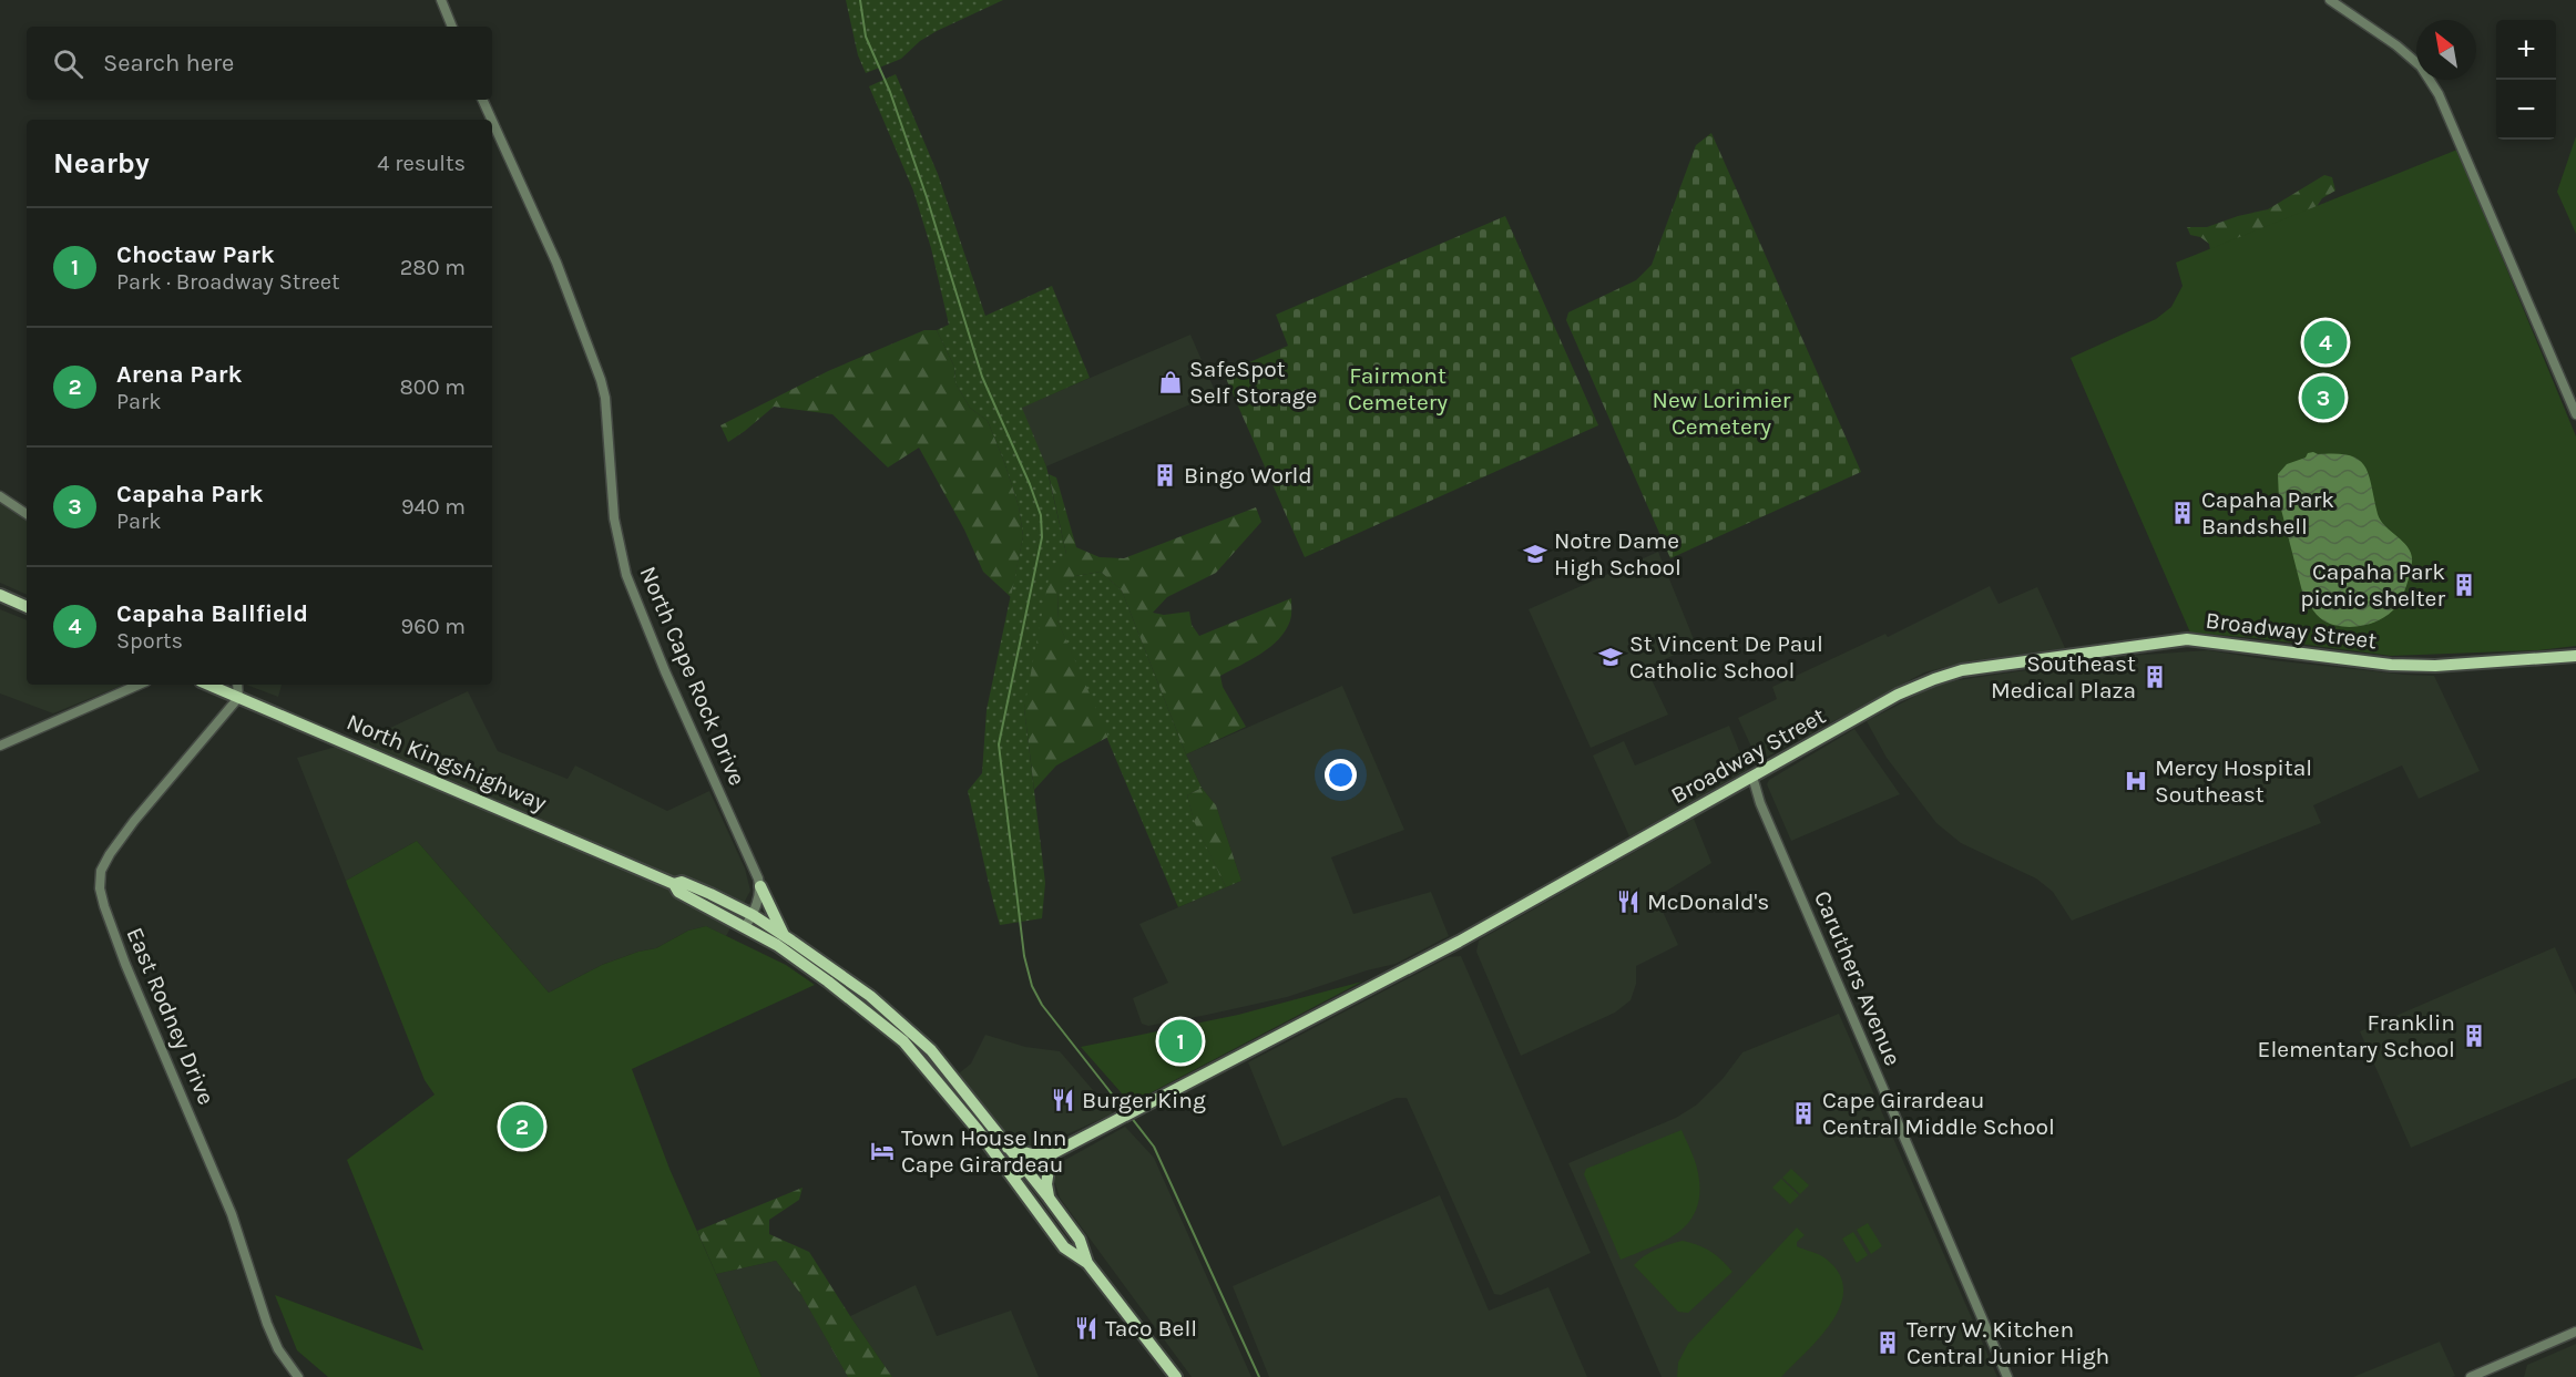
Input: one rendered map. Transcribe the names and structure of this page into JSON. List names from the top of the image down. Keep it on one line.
{"streets":{"main road":["Broadway Street","North Kingshighway"],"street":["North Cape Rock Drive","Caruthers Avenue","East Rodney Drive"]},"crossings":[["Broadway Street","North Kingshighway"],["Broadway Street","Caruthers Avenue"],["North Kingshighway","East Rodney Drive"]],"parks":["Fairmont Cemetery","New Lorimier Cemetery"],"places":{"shop":["SafeSpot Self Storage"],"building":["Bingo World","Capaha Park Bandshell","Capaha Park picnic shelter","Southeast Medical Plaza","Franklin Elementary School","Cape Girardeau Central Middle School","Terry W. Kitchen Central Junior High"],"school or university":["Notre Dame High School","St Vincent De Paul Catholic School"],"hospital":["Mercy Hospital Southeast"],"restaurant":["McDonald's","Burger King","Taco Bell"],"hotel":["Town House Inn Cape Girardeau"]},"north":"top left","page":{"map_buttons":["+","−"],"search":"Search here","heading":["Nearby","4 results"],"list":[{"mark":"1","name":"Choctaw Park","note":"Park · Broadway Street","value":"280 m"},{"mark":"2","name":"Arena Park","note":"Park","value":"800 m"},{"mark":"3","name":"Capaha Park","note":"Park","value":"940 m"},{"mark":"4","name":"Capaha Ballfield","note":"Sports","value":"960 m"}],"pins":["4","3","1","2"]}}
